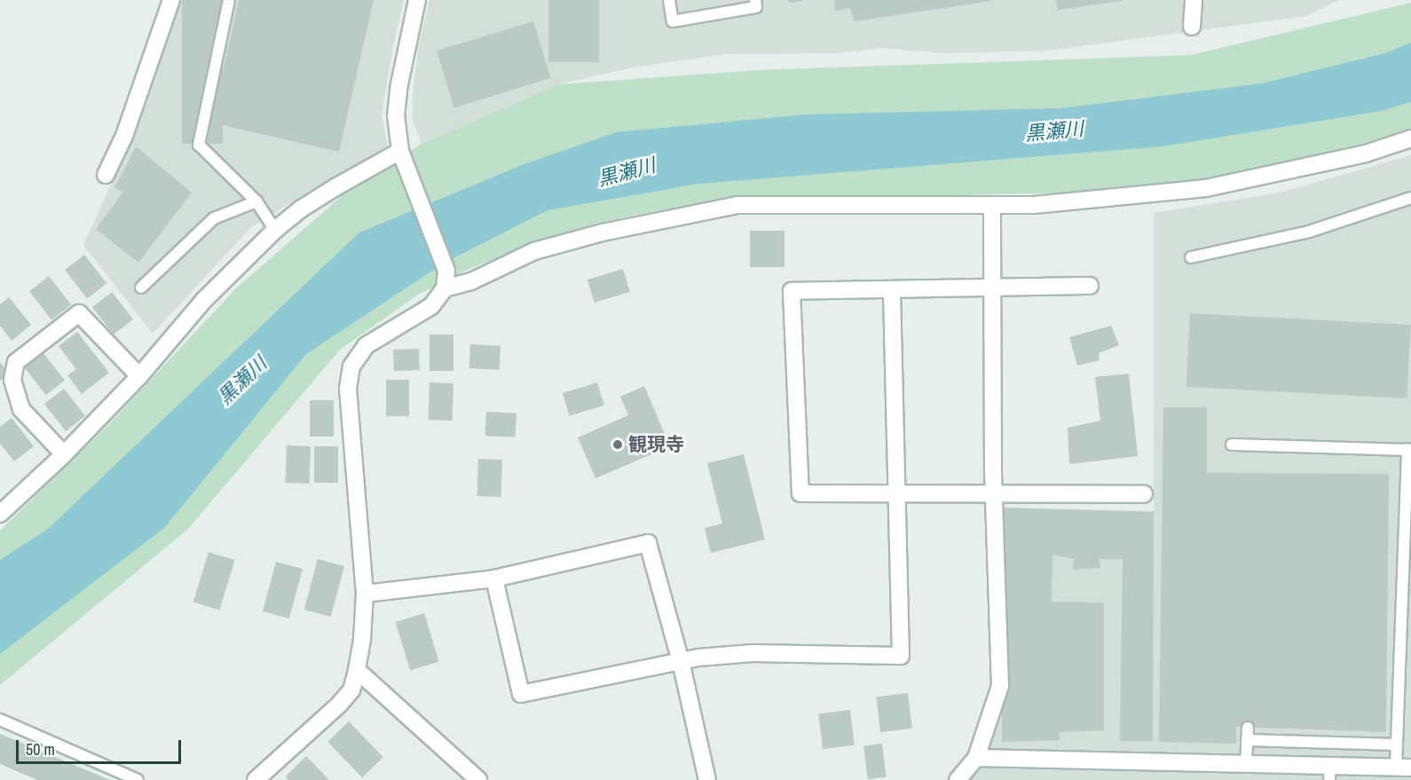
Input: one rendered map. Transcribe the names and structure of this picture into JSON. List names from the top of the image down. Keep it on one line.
{"water":["黒瀬川"],"places":["観現寺"],"scale_bar":"50 m"}
